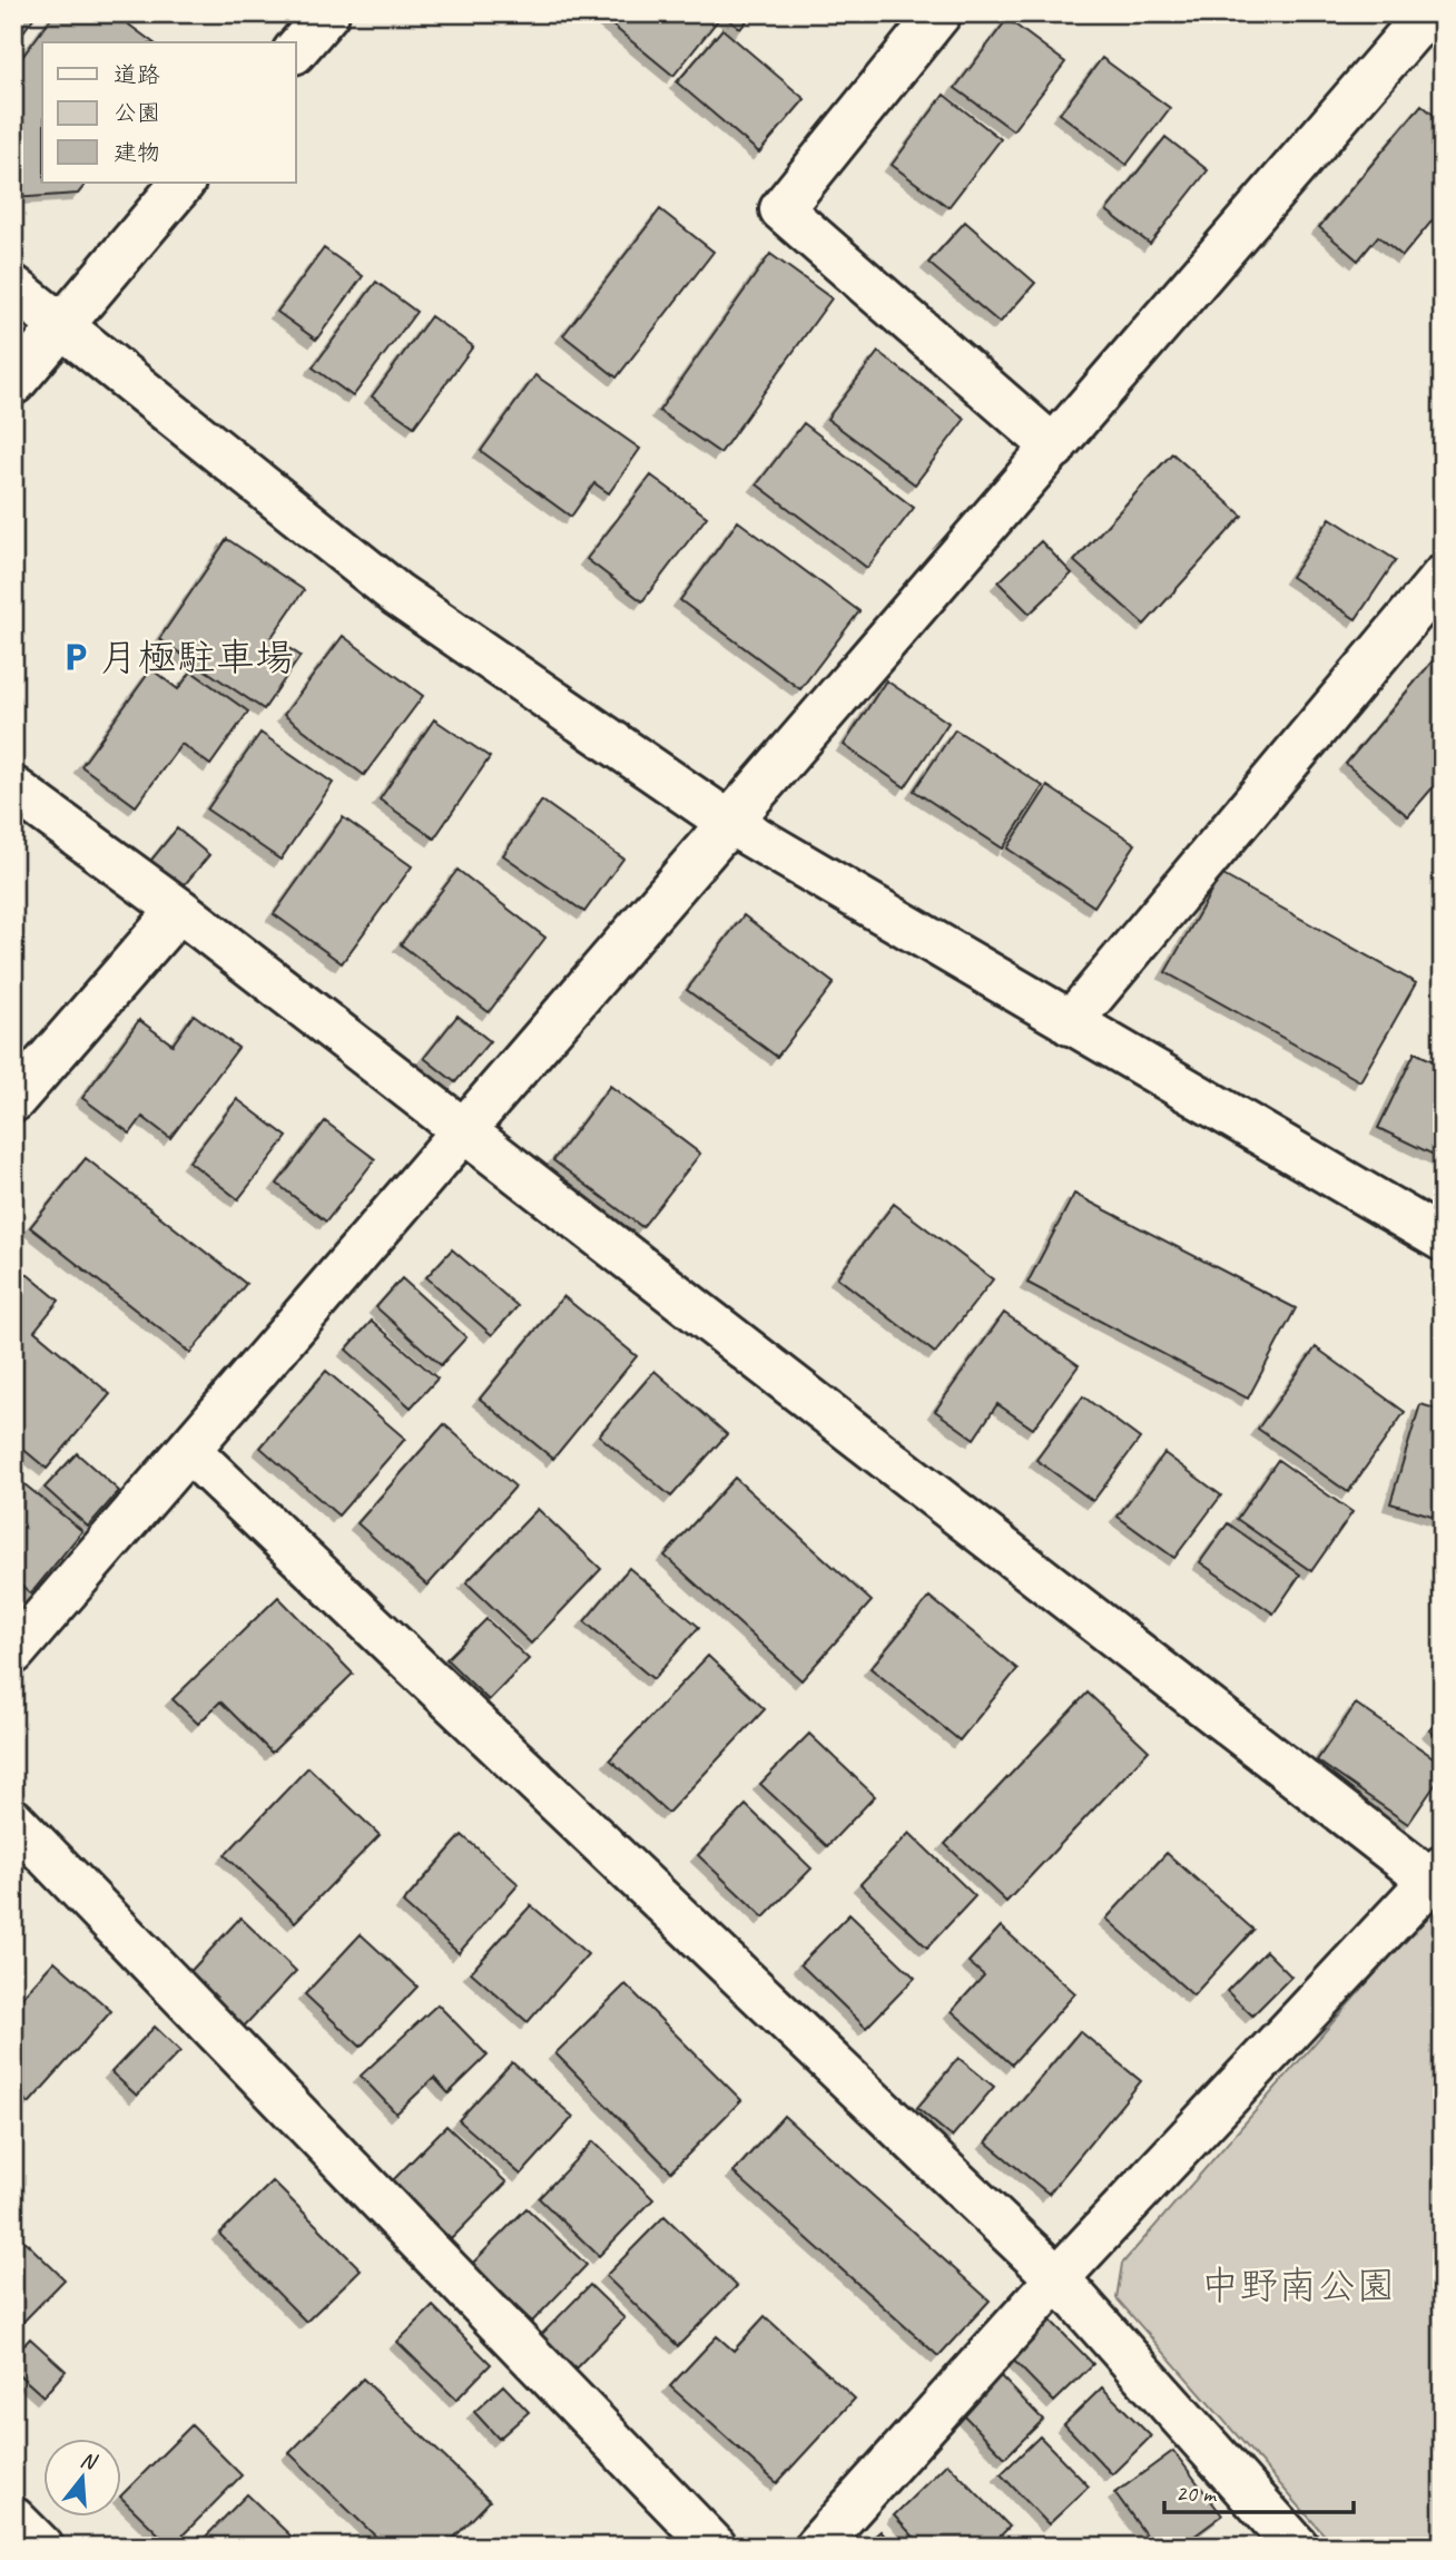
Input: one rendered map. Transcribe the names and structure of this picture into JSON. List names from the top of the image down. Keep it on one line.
{"parks":["中野南公園"],"places":{"parking":["月極駐車場"]},"legend":["道路","公園","建物"],"scale_bar":"20 m","north":"top"}
